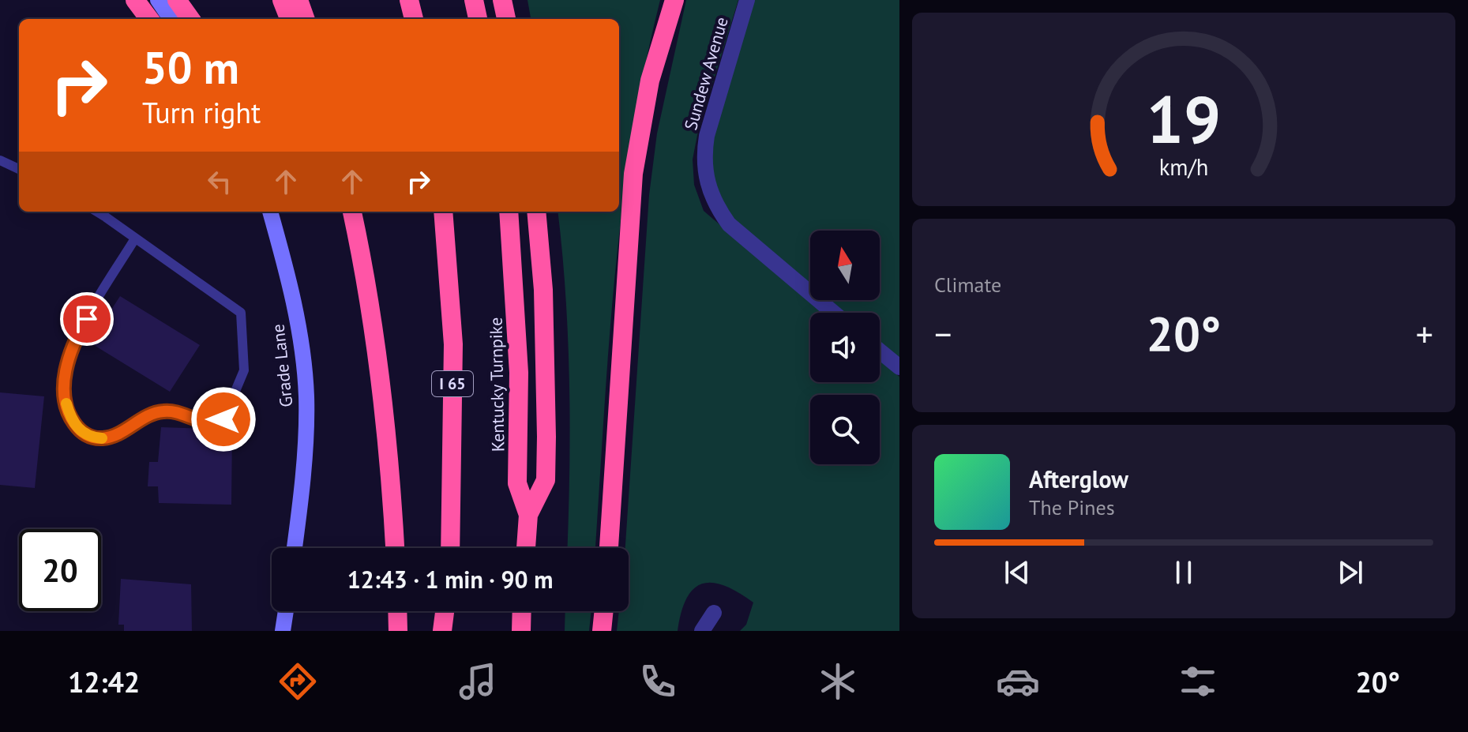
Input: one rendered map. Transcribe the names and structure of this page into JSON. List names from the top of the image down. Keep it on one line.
{"streets":{"highway":["I 65","Kentucky Turnpike"],"main road":["Grade Lane"],"street":["Sundew Avenue"]},"north":"top","page":{"turn":["50 m","Turn right"],"tile":"Climate","heat":["−","20°","+"],"song":["Afterglow","The Pines"],"limit":"20","trip":"12:43 · 1 min · 90 m","tabs":["12:42","20°"],"gauge":["19","km/h"]}}
